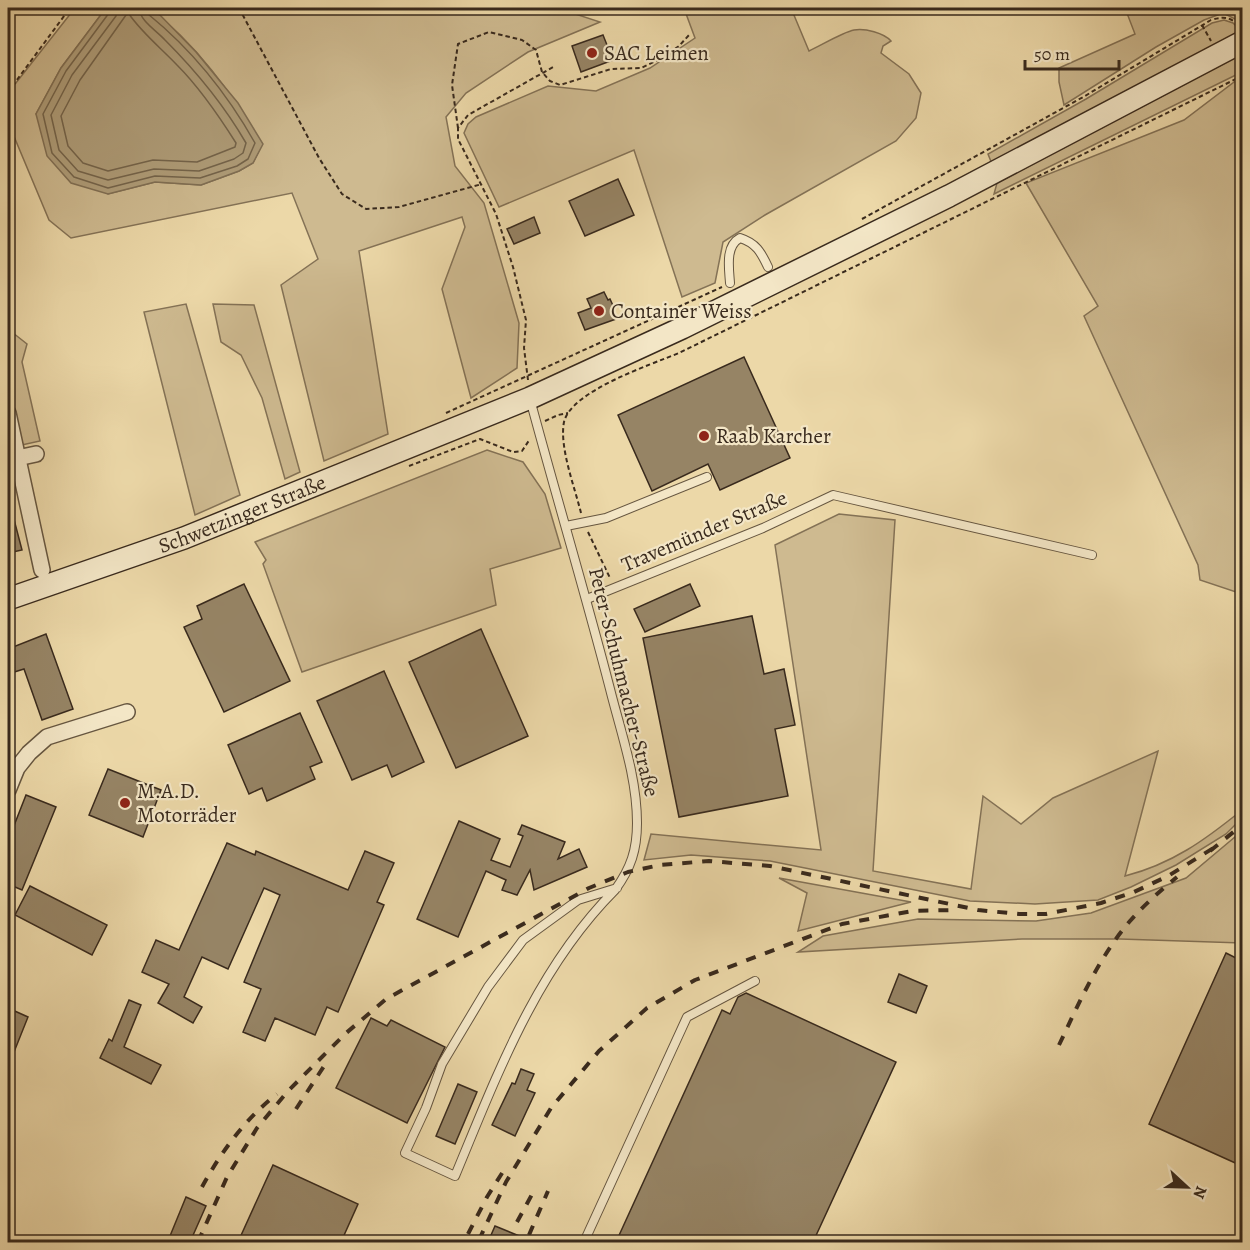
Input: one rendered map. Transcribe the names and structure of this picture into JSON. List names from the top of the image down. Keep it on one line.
{"streets":{"main road":["Schwetzinger Straße"],"lane":["Travemünder Straße","Peter-Schuhmacher-Straße"]},"crossings":[["Schwetzinger Straße","Peter-Schuhmacher-Straße"],["Travemünder Straße","Peter-Schuhmacher-Straße"]],"places":["SAC Leimen","Container Weiss","Raab Karcher","M.A.D. Motorräder"],"scale_bar":"50 m","north":"right"}
